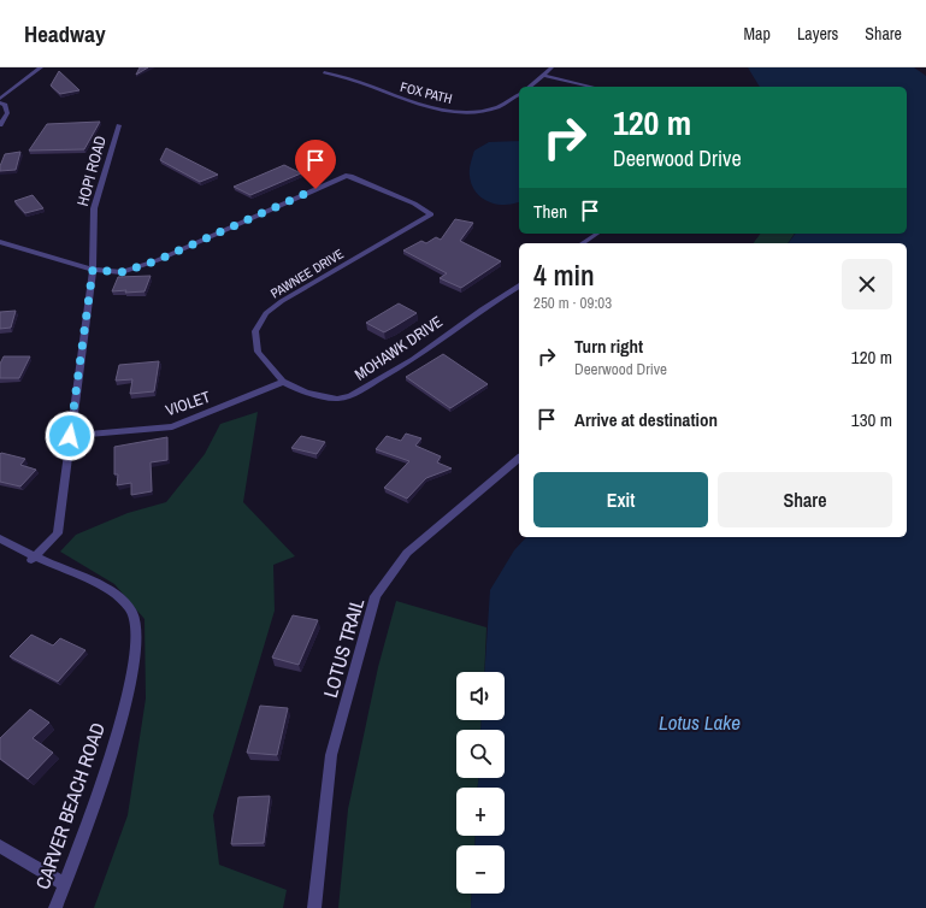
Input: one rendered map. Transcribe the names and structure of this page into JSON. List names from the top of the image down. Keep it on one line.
{"streets":{"street":["FOX PATH","HOPI ROAD","PAWNEE DRIVE","MOHAWK DRIVE","VIOLET","LOTUS TRAIL","CARVER BEACH ROAD"]},"crossings":[["HOPI ROAD","PAWNEE DRIVE"],["HOPI ROAD","VIOLET"],["HOPI ROAD","CARVER BEACH ROAD"],["PAWNEE DRIVE","MOHAWK DRIVE"],["PAWNEE DRIVE","VIOLET"],["MOHAWK DRIVE","VIOLET"]],"water":["Lotus Lake"],"page":{"header":"Headway","nav":["Map","Layers","Share"],"turn":["120 m","Deerwood Drive"],"then":"Then","heading":["4 min","250 m · 09:03"],"list":[{"name":"Turn right","note":"Deerwood Drive","value":"120 m"},{"name":"Arrive at destination","value":"130 m"}],"buttons":["Exit","Share"],"map_buttons":["+","−"]}}
